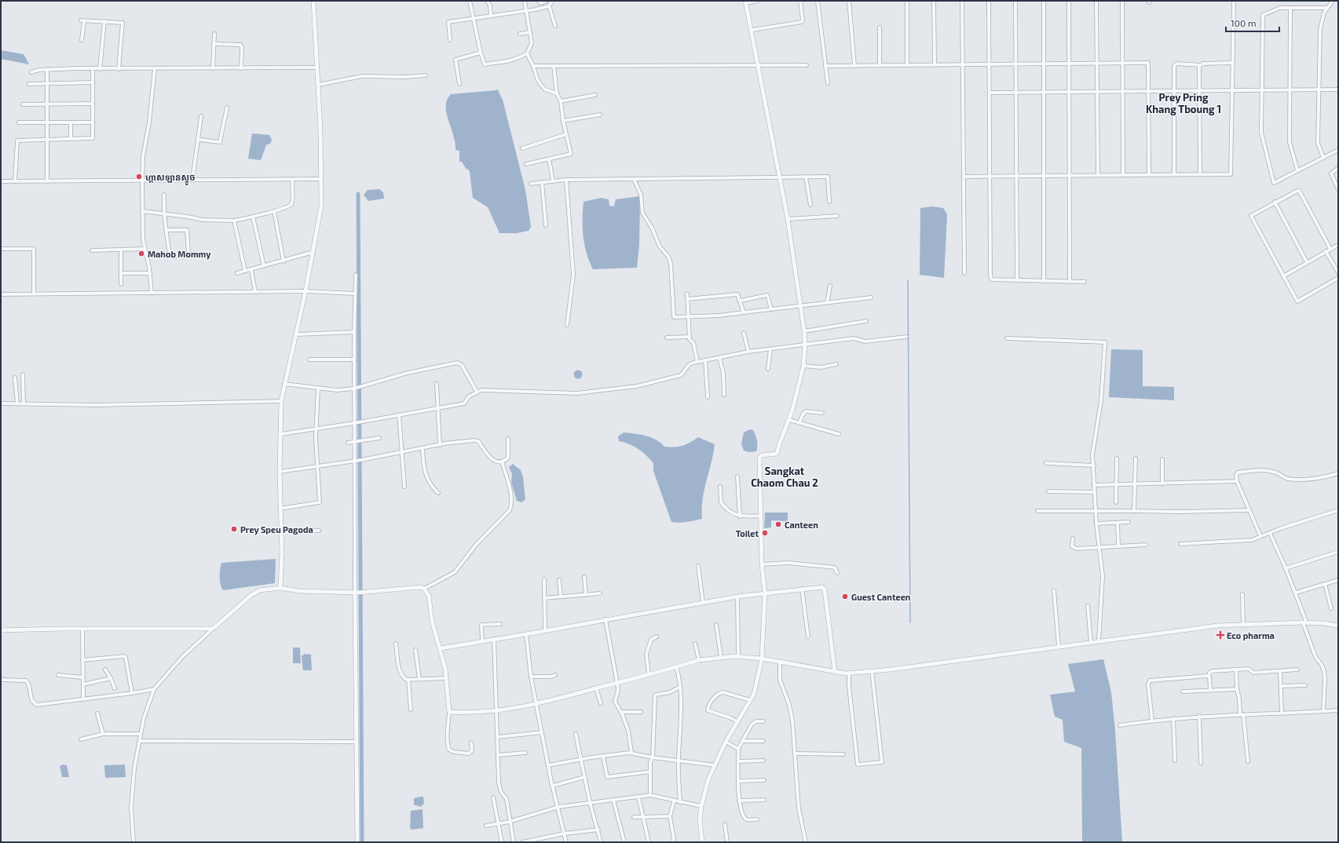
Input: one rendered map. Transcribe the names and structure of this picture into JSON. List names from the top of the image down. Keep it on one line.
{"districts":["Prey Pring Khang Tboung 1","Sangkat Chaom Chau 2"],"places":{"other":["ហ្គាសឡានស្ទូច","Mahob Mommy","Canteen","Prey Speu Pagoda","Toilet","Guest Canteen"],"health":["Eco pharma"]},"scale_bar":"100 m"}
